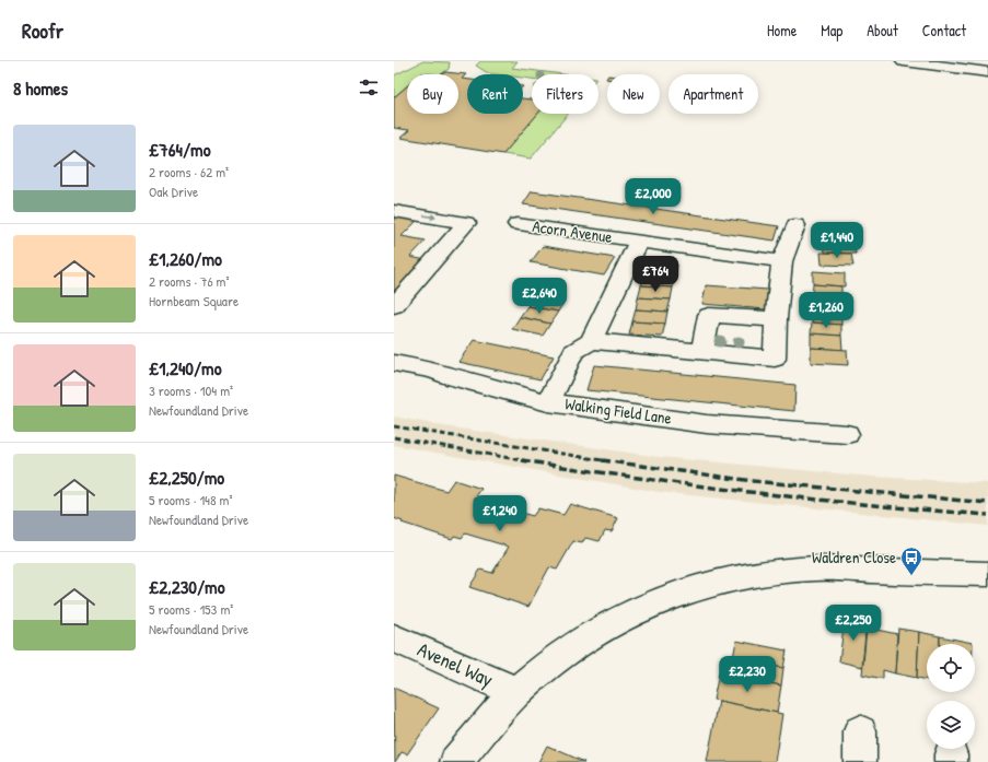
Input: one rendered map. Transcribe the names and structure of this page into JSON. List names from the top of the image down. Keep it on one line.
{"streets":{"street":["Acorn Avenue","Walking Field Lane","Avenel Way"]},"places":{"bus stop":["Waldren Close"]},"page":{"header":"Roofr","nav":["Home","Map","About","Contact"],"heading":"8 homes","chip":["Buy","Rent","Filters","New","Apartment"],"list":[{"name":"£764/mo","note":"2 rooms · 62 m² · Oak Drive"},{"name":"£1,260/mo","note":"2 rooms · 76 m² · Hornbeam Square"},{"name":"£1,240/mo","note":"3 rooms · 104 m² · Newfoundland Drive"},{"name":"£2,250/mo","note":"5 rooms · 148 m² · Newfoundland Drive"},{"name":"£2,230/mo","note":"5 rooms · 153 m² · Newfoundland Drive"}],"price":["£2,000","£1,440","£764","£2,640","£1,260","£1,240","£2,250","£2,230"]}}
